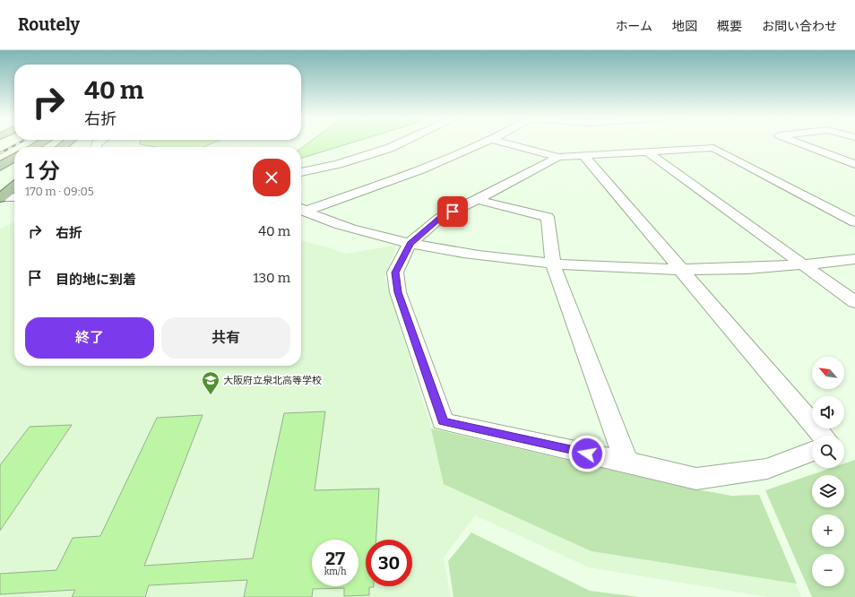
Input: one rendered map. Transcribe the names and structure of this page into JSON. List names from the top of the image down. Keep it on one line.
{"places":{"school or university":["大阪府立泉北高等学校"]},"north":"top left","page":{"header":"Routely","nav":["ホーム","地図","概要","お問い合わせ"],"turn":["40 m","右折"],"heading":["1 分","170 m · 09:05"],"list":[{"name":"右折","value":"40 m"},{"name":"目的地に到着","value":"130 m"}],"buttons":["終了","共有"],"map_buttons":["+","−"],"speed":"27 km/h","limit":"30"}}
